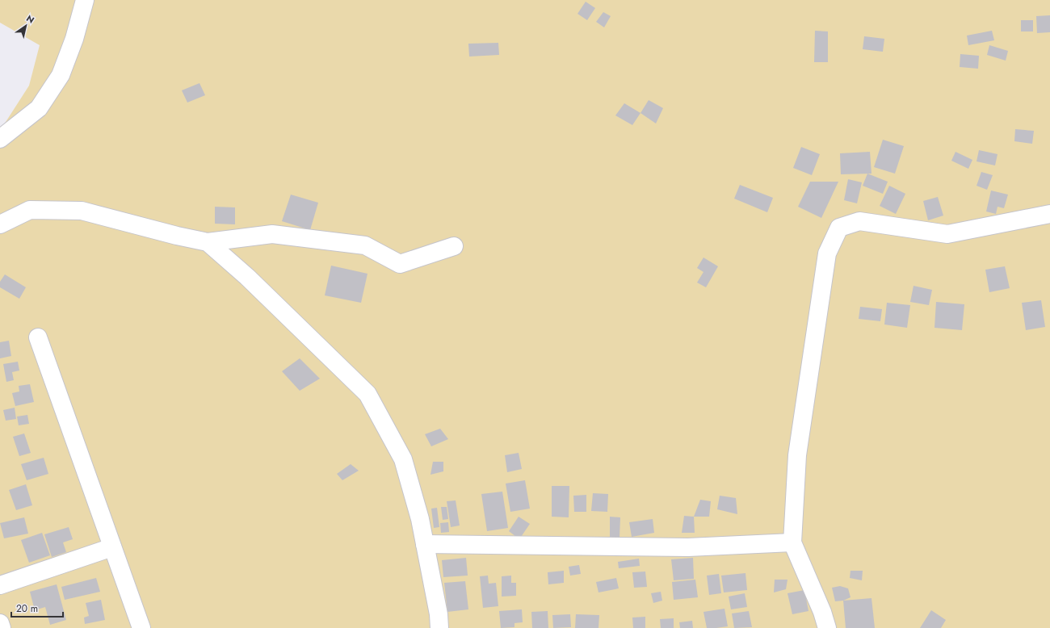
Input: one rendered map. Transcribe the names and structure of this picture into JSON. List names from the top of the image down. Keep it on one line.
{"scale_bar":"20 m","north":"top right"}
